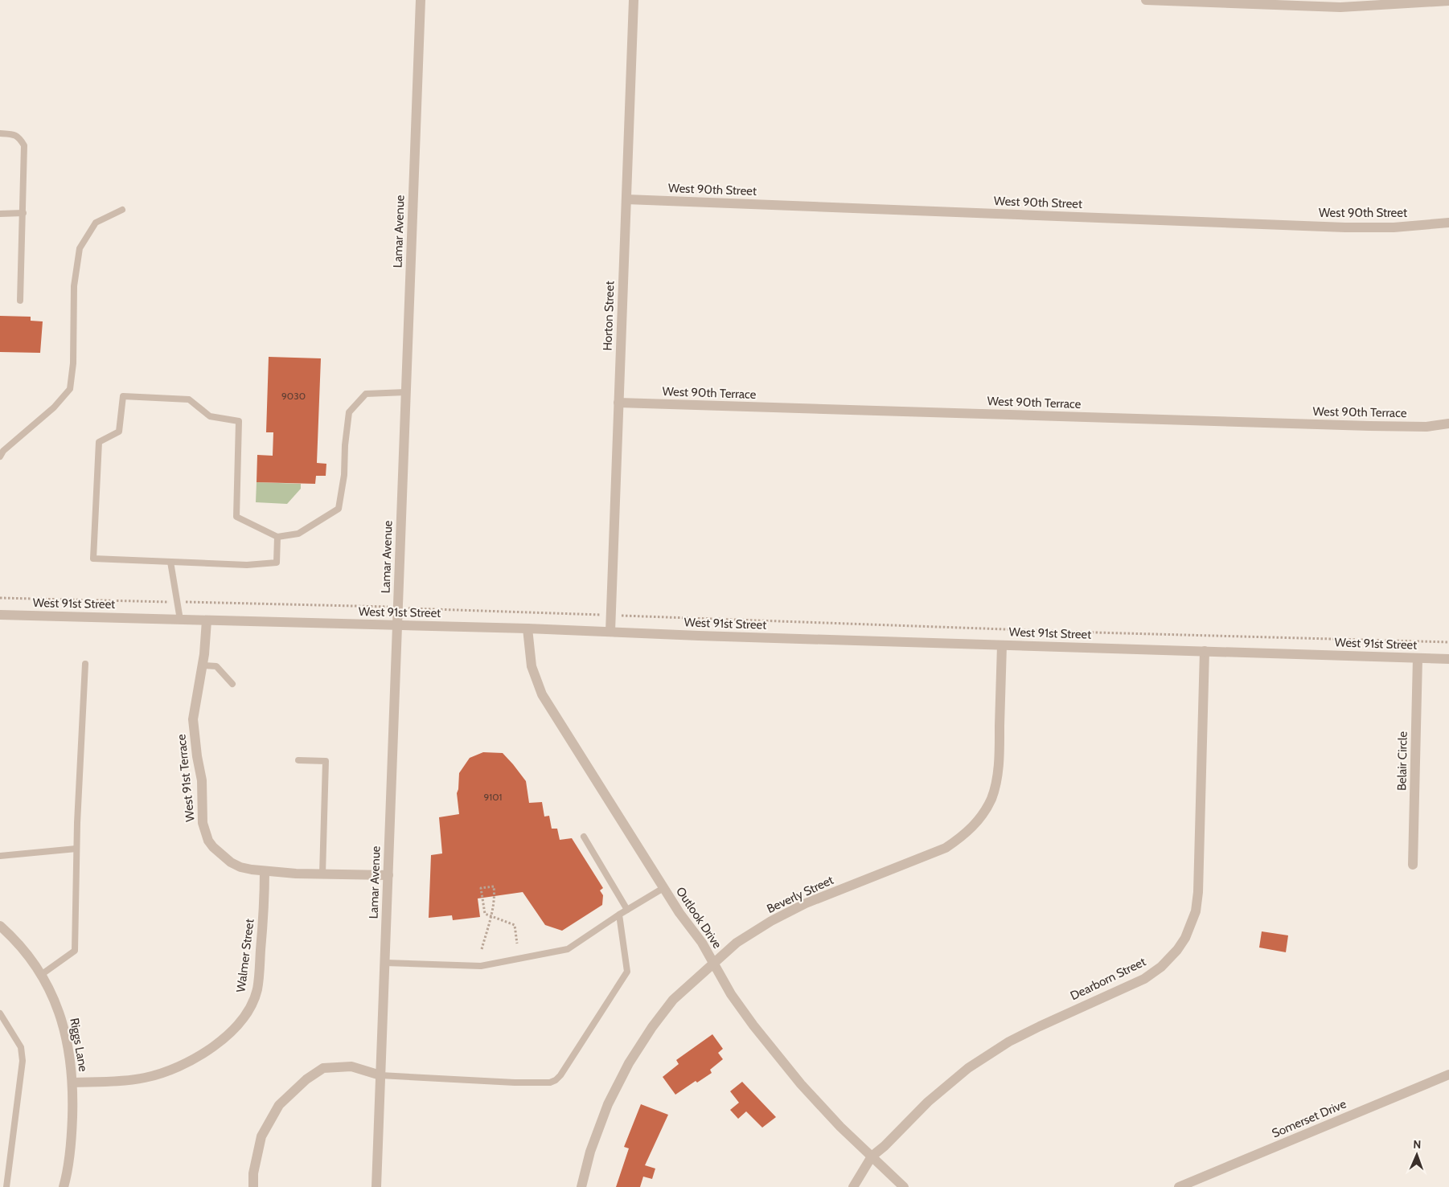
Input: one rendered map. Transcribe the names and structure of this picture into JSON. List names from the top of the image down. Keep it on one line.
{"streets":{"street":["West 90th Street","Lamar Avenue","Horton Street","West 90th Terrace","West 91st Street","Belair Circle","West 91st Terrace","Beverly Street","Outlook Drive","Walmer Street","Dearborn Street","Riggs Lane","Somerset Drive"]},"crossings":[["West 90th Street","Horton Street"],["Lamar Avenue","West 91st Street"],["Lamar Avenue","West 91st Terrace"],["Horton Street","West 90th Terrace"],["Horton Street","West 91st Street"],["West 91st Street","Belair Circle"],["West 91st Street","West 91st Terrace"],["West 91st Street","Beverly Street"],["West 91st Street","Outlook Drive"],["West 91st Street","Dearborn Street"],["West 91st Terrace","Walmer Street"],["Beverly Street","Outlook Drive"],["Outlook Drive","Dearborn Street"],["Walmer Street","Riggs Lane"]],"house_numbers":["9030","9101"],"north":"top"}
